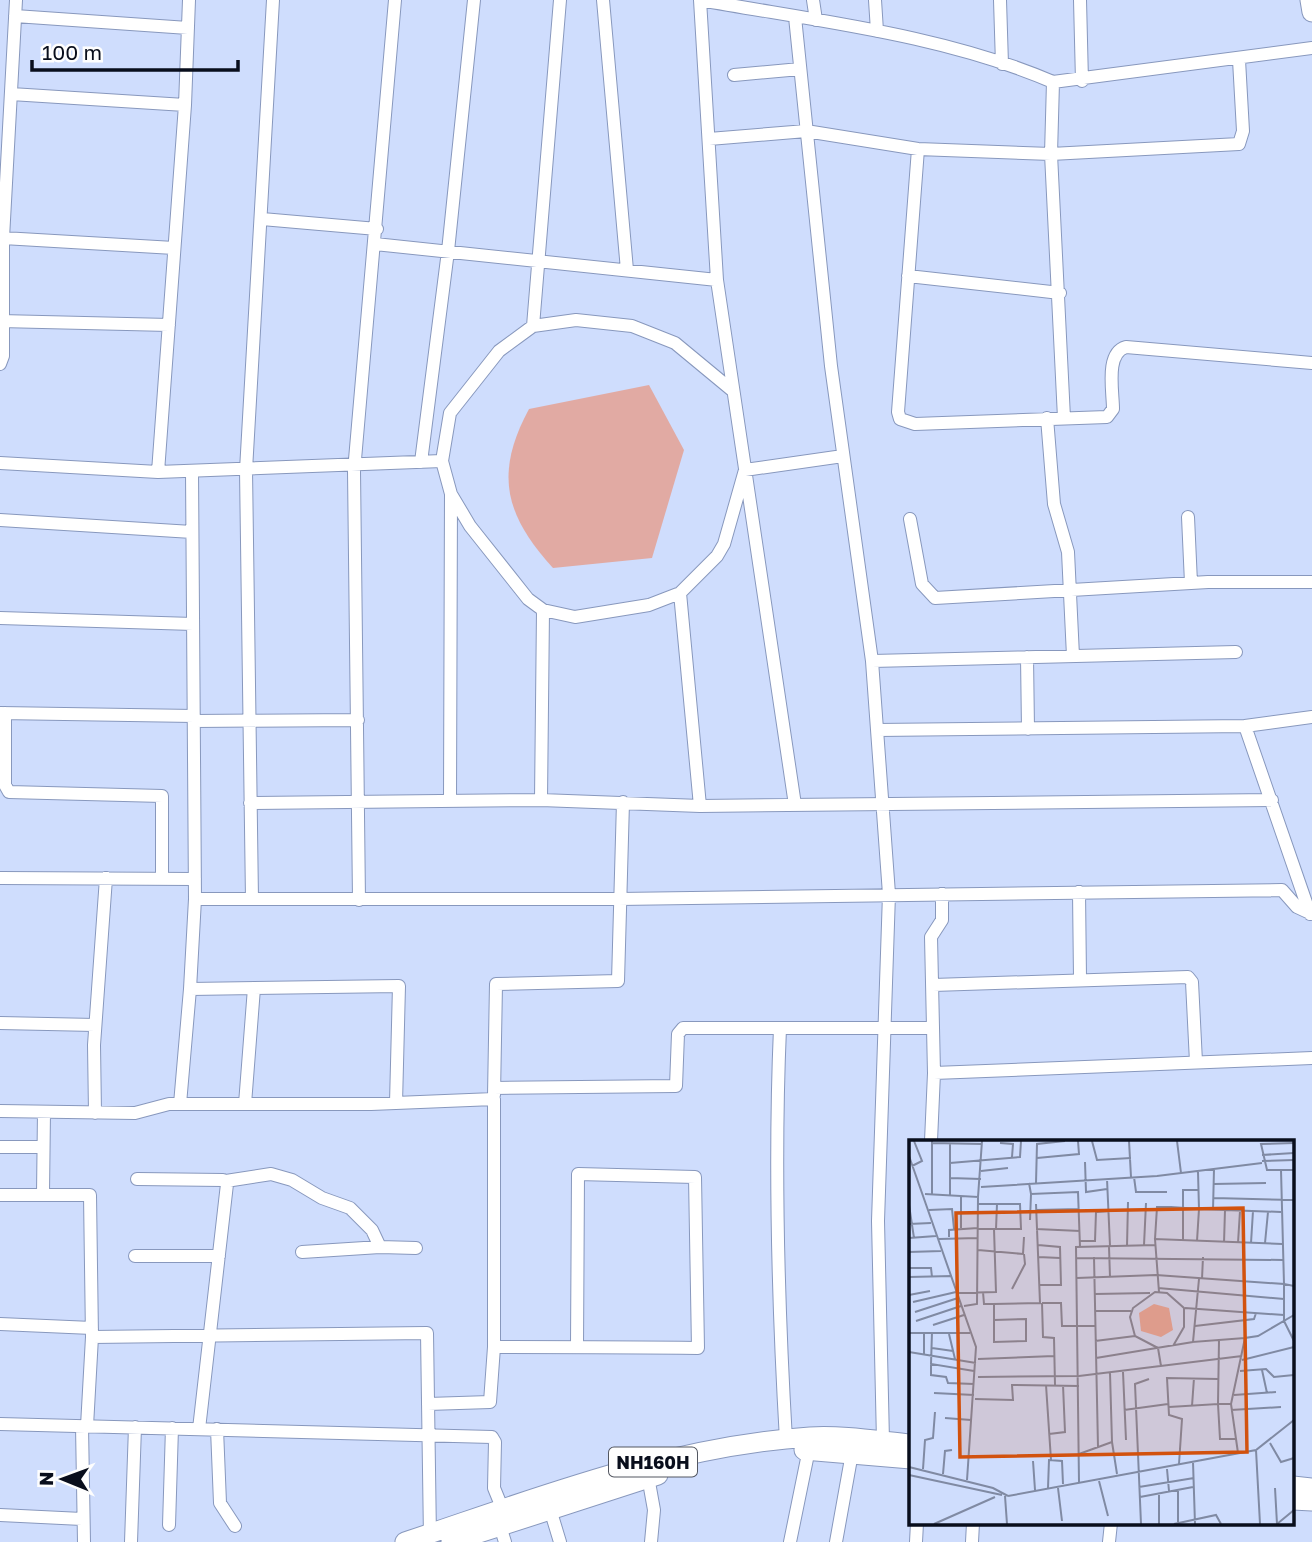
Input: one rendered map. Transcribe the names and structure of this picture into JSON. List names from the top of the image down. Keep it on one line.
{"streets":{"main road":["NH160H"]},"scale_bar":"100 m","north":"left"}
